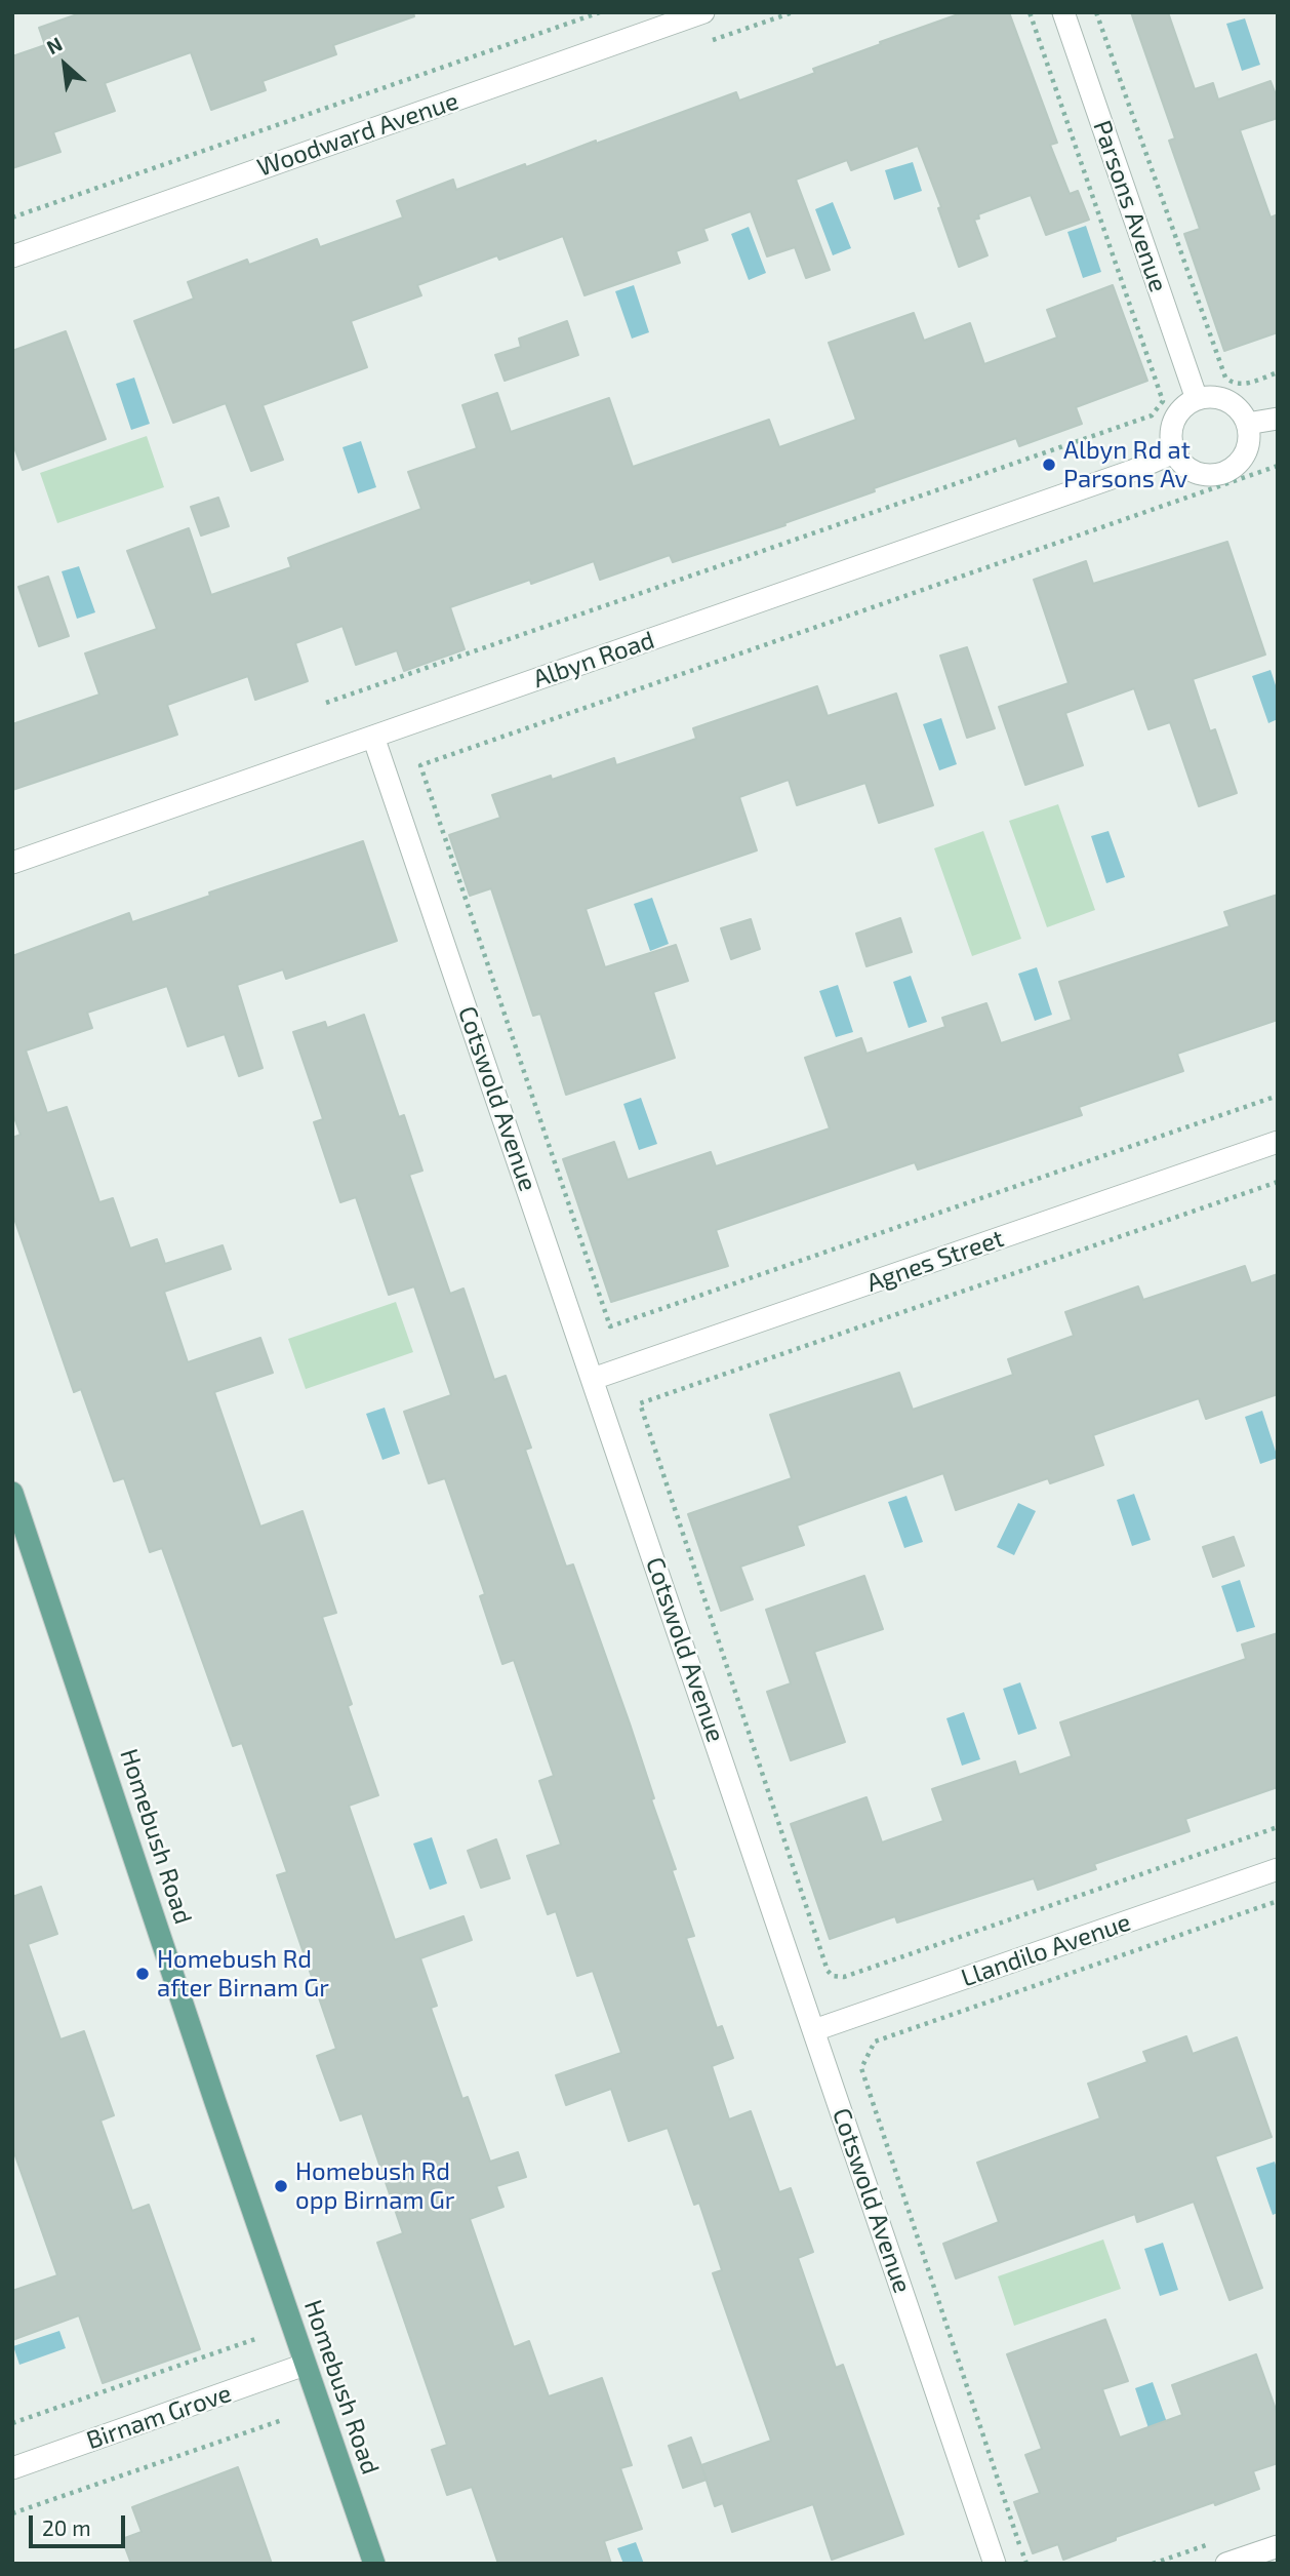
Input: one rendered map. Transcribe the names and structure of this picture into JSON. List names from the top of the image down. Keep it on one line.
{"streets":{"main road":["Homebush Road"],"street":["Woodward Avenue","Parsons Avenue","Albyn Road","Cotswold Avenue","Agnes Street","Llandilo Avenue","Birnam Grove"]},"crossings":[["Parsons Avenue","Albyn Road"],["Albyn Road","Cotswold Avenue"],["Cotswold Avenue","Agnes Street"],["Cotswold Avenue","Llandilo Avenue"],["Homebush Road","Birnam Grove"]],"places":["Albyn Rd at Parsons Av","Homebush Rd after Birnam Gr","Homebush Rd opp Birnam Gr"],"scale_bar":"20 m","north":"top left"}
